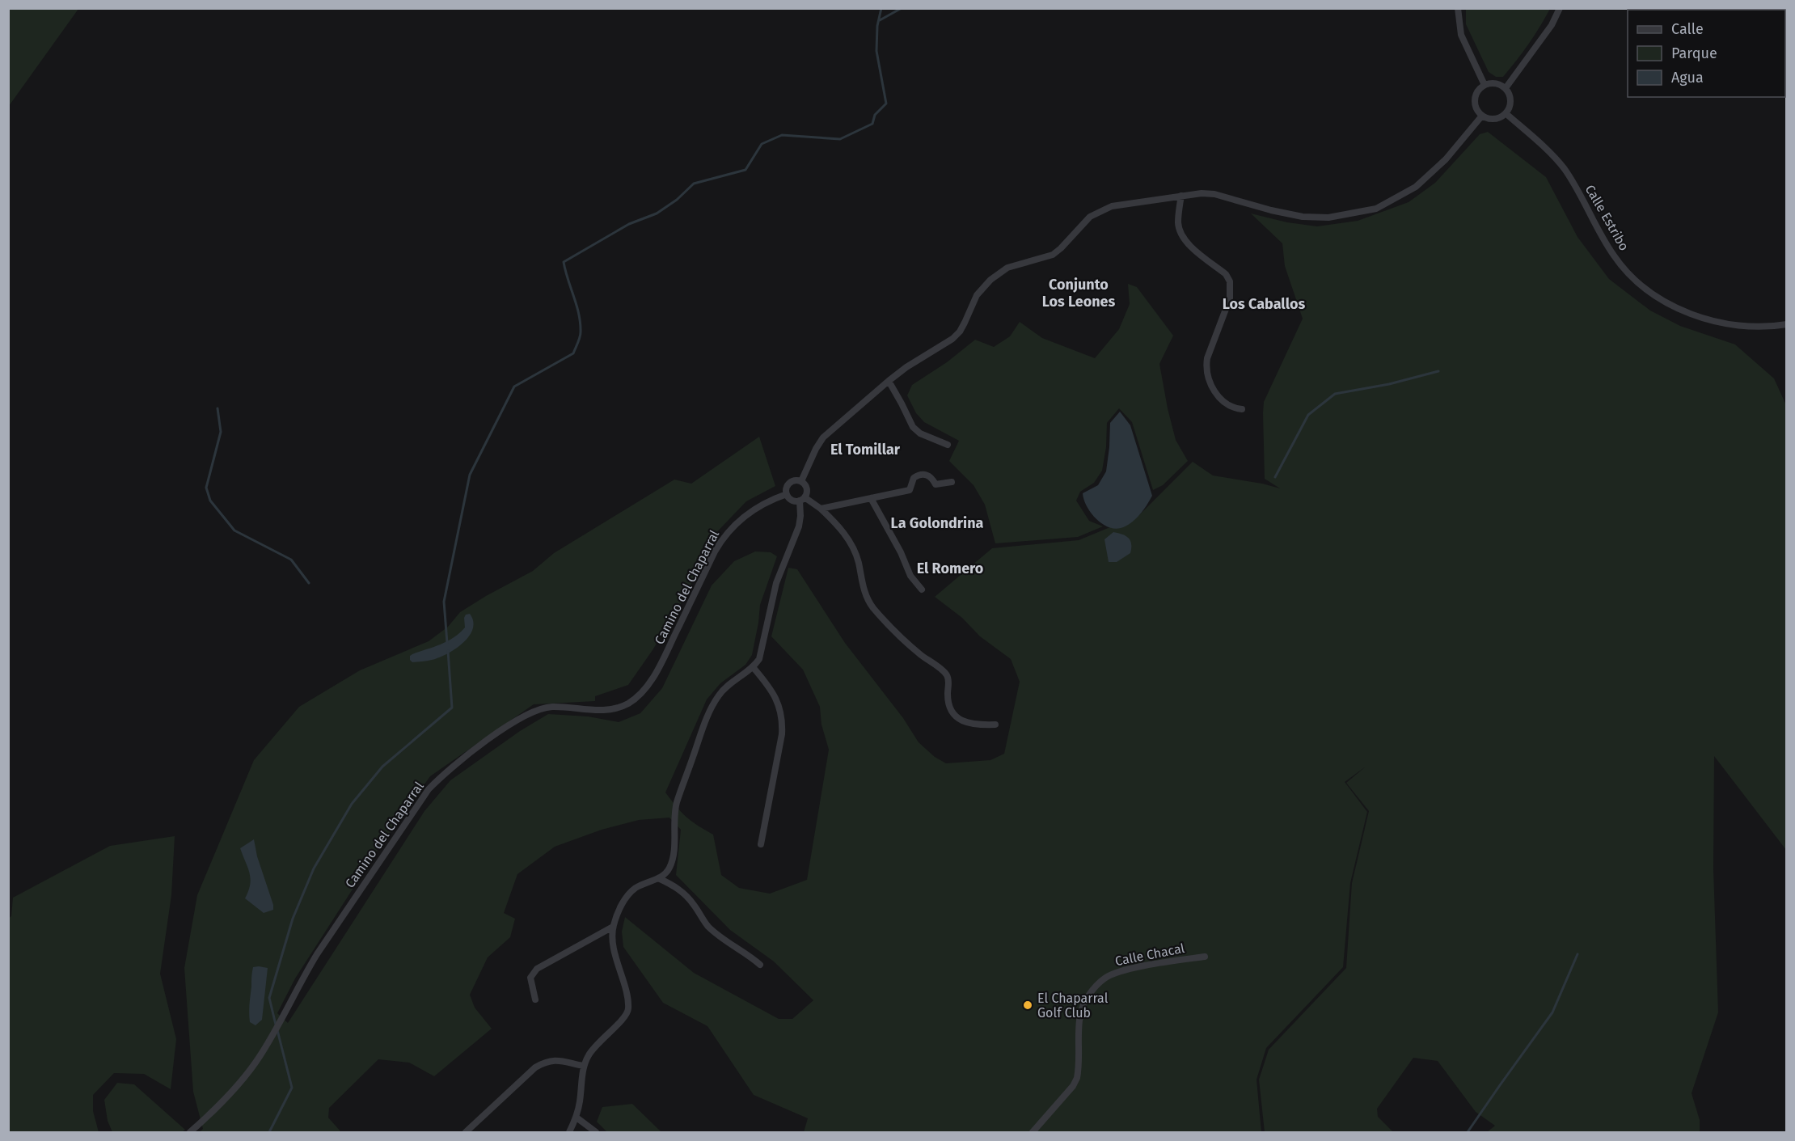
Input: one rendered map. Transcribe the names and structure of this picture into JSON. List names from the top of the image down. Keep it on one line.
{"streets":{"street":["Calle Estribo","Camino del Chaparral","Calle Chacal"]},"districts":["Conjunto Los Leones","Los Caballos","El Tomillar","La Golondrina","El Romero"],"places":["El Chaparral Golf Club"],"legend":["Calle","Parque","Agua"]}
